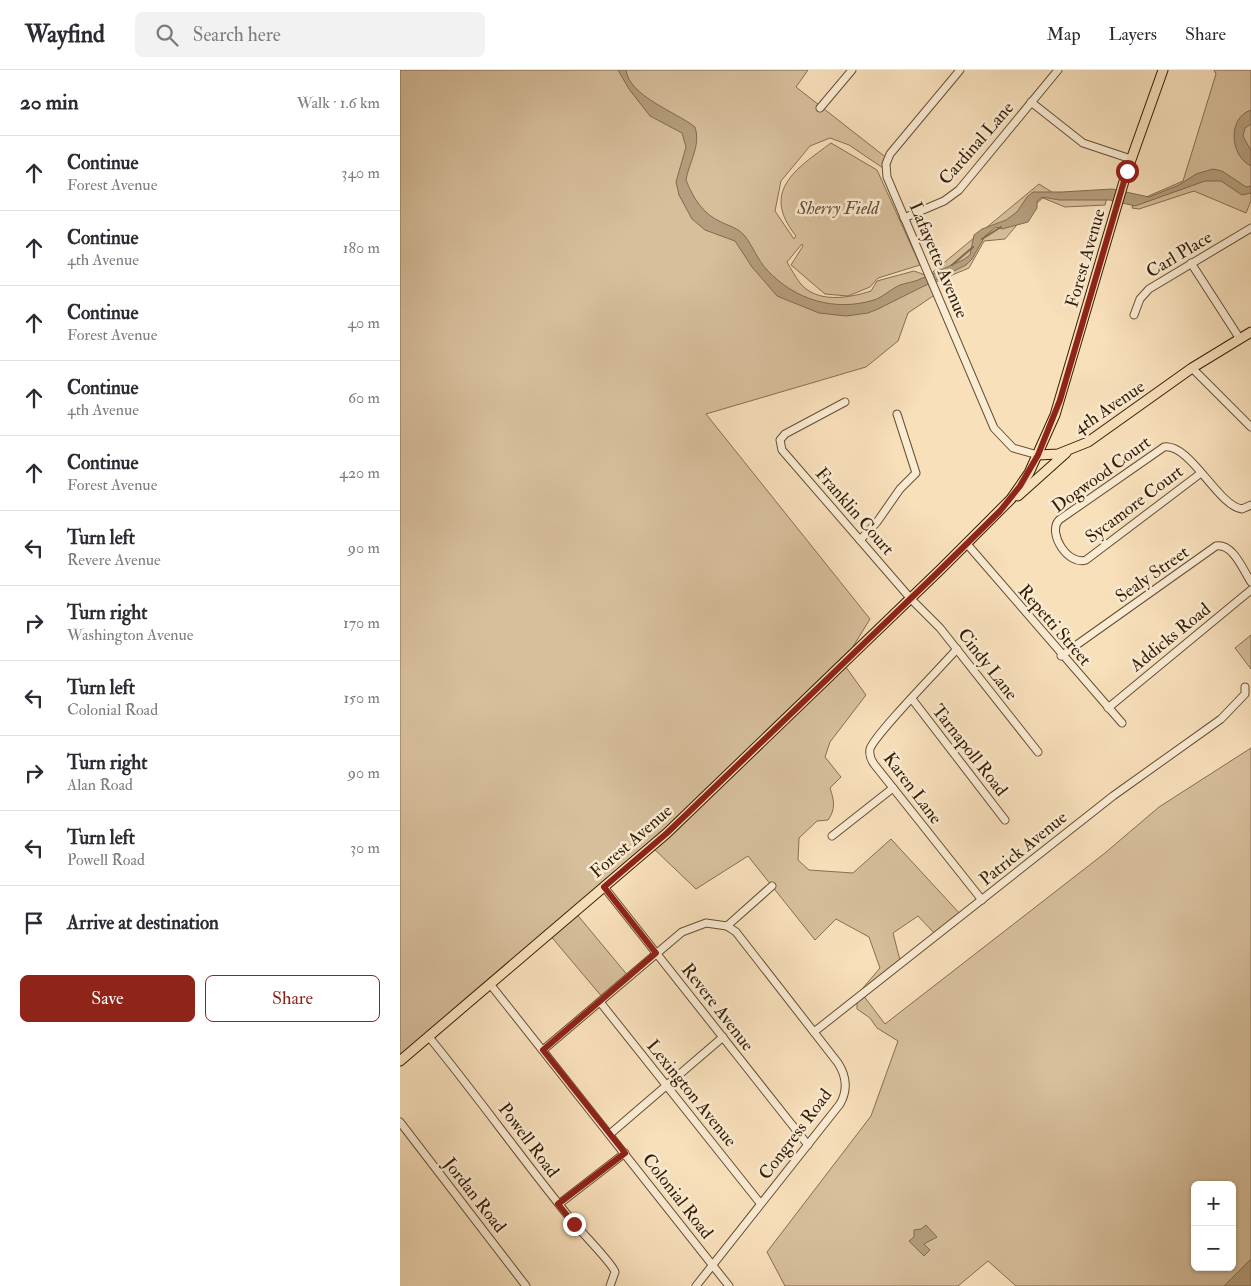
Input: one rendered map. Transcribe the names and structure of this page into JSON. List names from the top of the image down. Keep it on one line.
{"streets":{"main road":["Forest Avenue","4th Avenue"],"street":["Cardinal Lane","Carl Place","Lafayette Avenue","Dogwood Court","Sycamore Court","Franklin Court","Sealy Street","Repetti Street","Addicks Road","Cindy Lane","Tarnapoll Road","Karen Lane","Patrick Avenue","Revere Avenue","Lexington Avenue","Congress Road","Powell Road","Jordan Road","Colonial Road"]},"crossings":[["Cardinal Lane","Lafayette Avenue"],["Forest Avenue","Lafayette Avenue"],["Forest Avenue","4th Avenue"],["Forest Avenue","Franklin Court"],["Forest Avenue","Cindy Lane"],["Forest Avenue","Revere Avenue"],["Forest Avenue","Powell Road"],["Forest Avenue","Colonial Road"],["Lafayette Avenue","4th Avenue"],["Dogwood Court","Sycamore Court"],["Franklin Court","Cindy Lane"],["Sealy Street","Repetti Street"],["Repetti Street","Addicks Road"],["Cindy Lane","Karen Lane"],["Tarnapoll Road","Karen Lane"],["Karen Lane","Patrick Avenue"],["Patrick Avenue","Congress Road"],["Revere Avenue","Congress Road"],["Lexington Avenue","Congress Road"],["Congress Road","Colonial Road"]],"parks":["Sherry Field"],"page":{"header":"Wayfind","search":"Search here","nav":["Map","Layers","Share"],"heading":["20 min","Walk · 1.6 km"],"list":[["Continue","Forest Avenue","340 m"],["Continue","4th Avenue","180 m"],["Continue","Forest Avenue","40 m"],["Continue","4th Avenue","60 m"],["Continue","Forest Avenue","420 m"],["Turn left","Revere Avenue","90 m"],["Turn right","Washington Avenue","170 m"],["Turn left","Colonial Road","150 m"],["Turn right","Alan Road","90 m"],["Turn left","Powell Road","30 m"],"Arrive at destination"],"buttons":["Save","Share"],"map_buttons":["+","−"]}}
